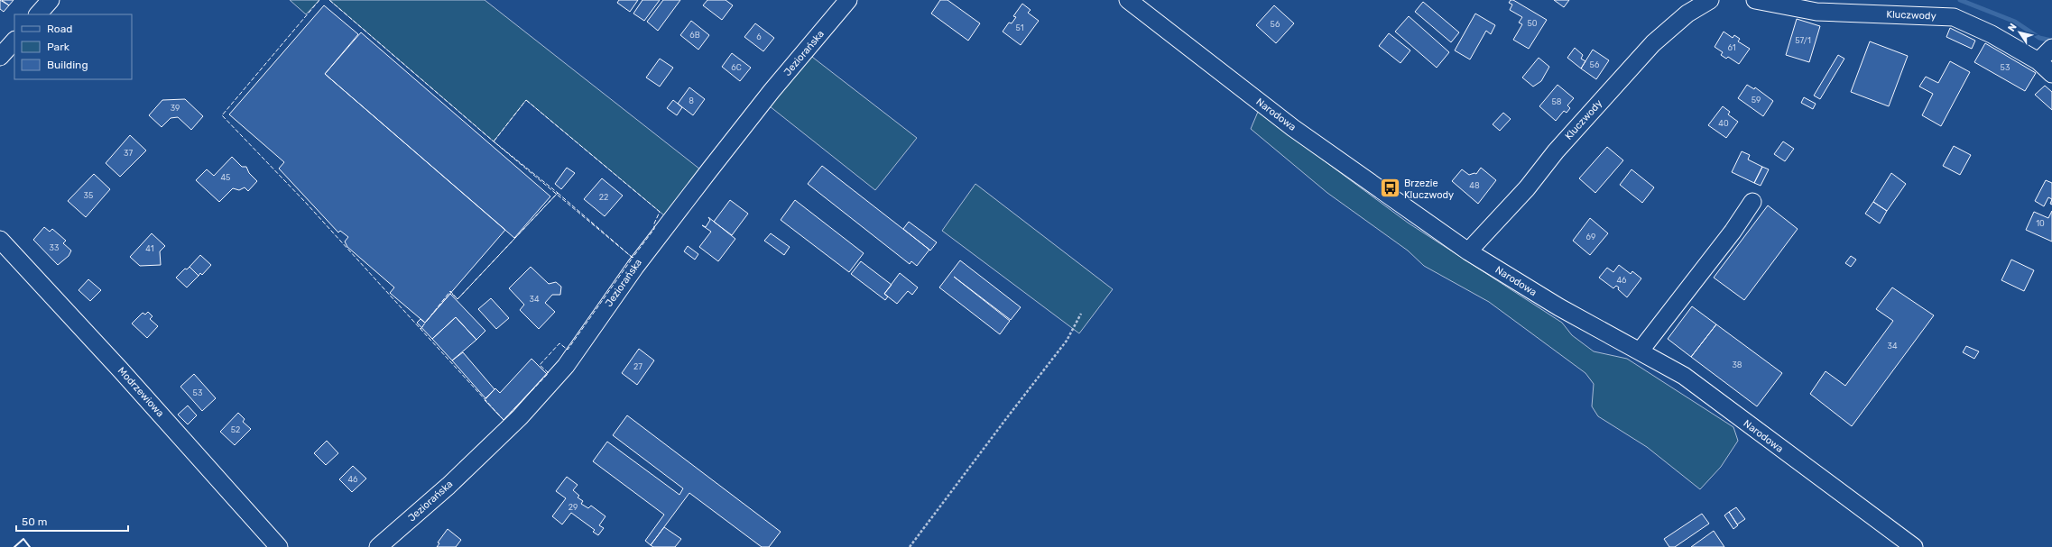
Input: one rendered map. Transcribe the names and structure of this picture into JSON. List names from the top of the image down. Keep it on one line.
{"streets":{"street":["Kluczwody","Jeziorańska","Narodowa","Modrzewiowa"]},"crossings":[["Kluczwody","Narodowa"]],"places":{"bus stop":["Brzezie Kluczwody"]},"house_numbers":["50","56","51","6B","6","57/1","61","56","6C","53","59","8","58","39","40","37","45","48","35","22","10","69","33","41","46","34","34","38","27","53","52","46","29"],"legend":["Road","Park","Building"],"scale_bar":"50 m","north":"top left"}
